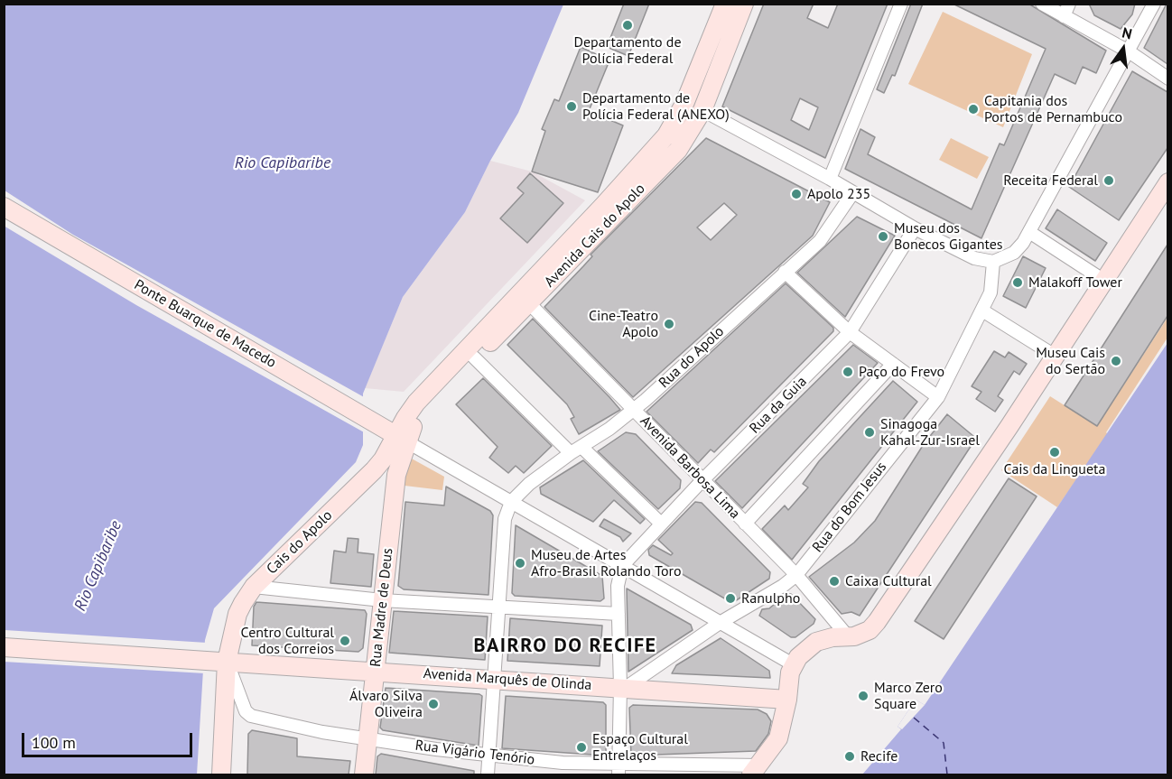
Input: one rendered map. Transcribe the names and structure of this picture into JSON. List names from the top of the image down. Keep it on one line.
{"streets":{"main road":["Avenida Cais do Apolo","Ponte Buarque de Macedo","Cais do Apolo","Rua Madre de Deus","Avenida Marquês de Olinda"],"street":["Rua do Apolo","Rua da Guia","Avenida Barbosa Lima","Rua do Bom Jesus","Rua Vigário Tenório"]},"crossings":[["Avenida Cais do Apolo","Ponte Buarque de Macedo"],["Avenida Cais do Apolo","Avenida Barbosa Lima"],["Avenida Cais do Apolo","Cais do Apolo"],["Avenida Cais do Apolo","Rua Madre de Deus"],["Ponte Buarque de Macedo","Cais do Apolo"],["Ponte Buarque de Macedo","Rua Madre de Deus"],["Rua do Apolo","Avenida Barbosa Lima"],["Rua da Guia","Avenida Barbosa Lima"],["Avenida Barbosa Lima","Rua do Bom Jesus"],["Rua do Bom Jesus","Avenida Marquês de Olinda"],["Cais do Apolo","Rua Madre de Deus"],["Cais do Apolo","Avenida Marquês de Olinda"],["Cais do Apolo","Rua Vigário Tenório"],["Rua Madre de Deus","Avenida Marquês de Olinda"],["Rua Madre de Deus","Rua Vigário Tenório"],["Avenida Marquês de Olinda","Rua Vigário Tenório"]],"districts":["BAIRRO DO RECIFE"],"water":["Rio Capibaribe"],"places":["Departamento de Polícia Federal","Departamento de Polícia Federal (ANEXO)","Capitania dos Portos de Pernambuco","Receita Federal","Apolo 235","Museu dos Bonecos Gigantes","Malakoff Tower","Cine-Teatro Apolo","Museu Cais do Sertão","Paço do Frevo","Sinagoga Kahal-Zur-Israel","Cais da Lingueta","Museu de Artes Afro-Brasil Rolando Toro","Caixa Cultural","Ranulpho","Centro Cultural dos Correios","Marco Zero Square","Álvaro Silva Oliveira","Espaço Cultural Entrelaços","Recife"],"scale_bar":"100 m","north":"top"}
